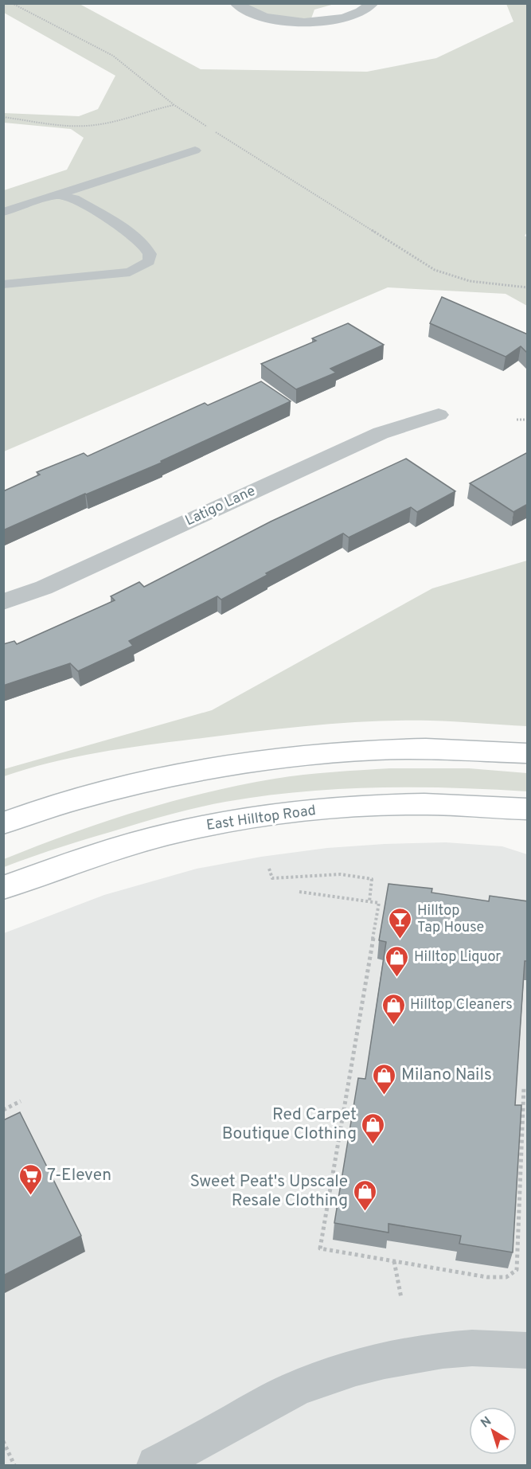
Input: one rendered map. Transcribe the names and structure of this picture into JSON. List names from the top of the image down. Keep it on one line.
{"streets":{"main road":["East Hilltop Road"],"street":["Latigo Lane"]},"places":{"bar":["Hilltop Tap House"],"shop":["Hilltop Liquor","Hilltop Cleaners","Milano Nails","Red Carpet Boutique Clothing","Sweet Peat's Upscale Resale Clothing"],"supermarket":["7-Eleven"]},"north":"top left"}
